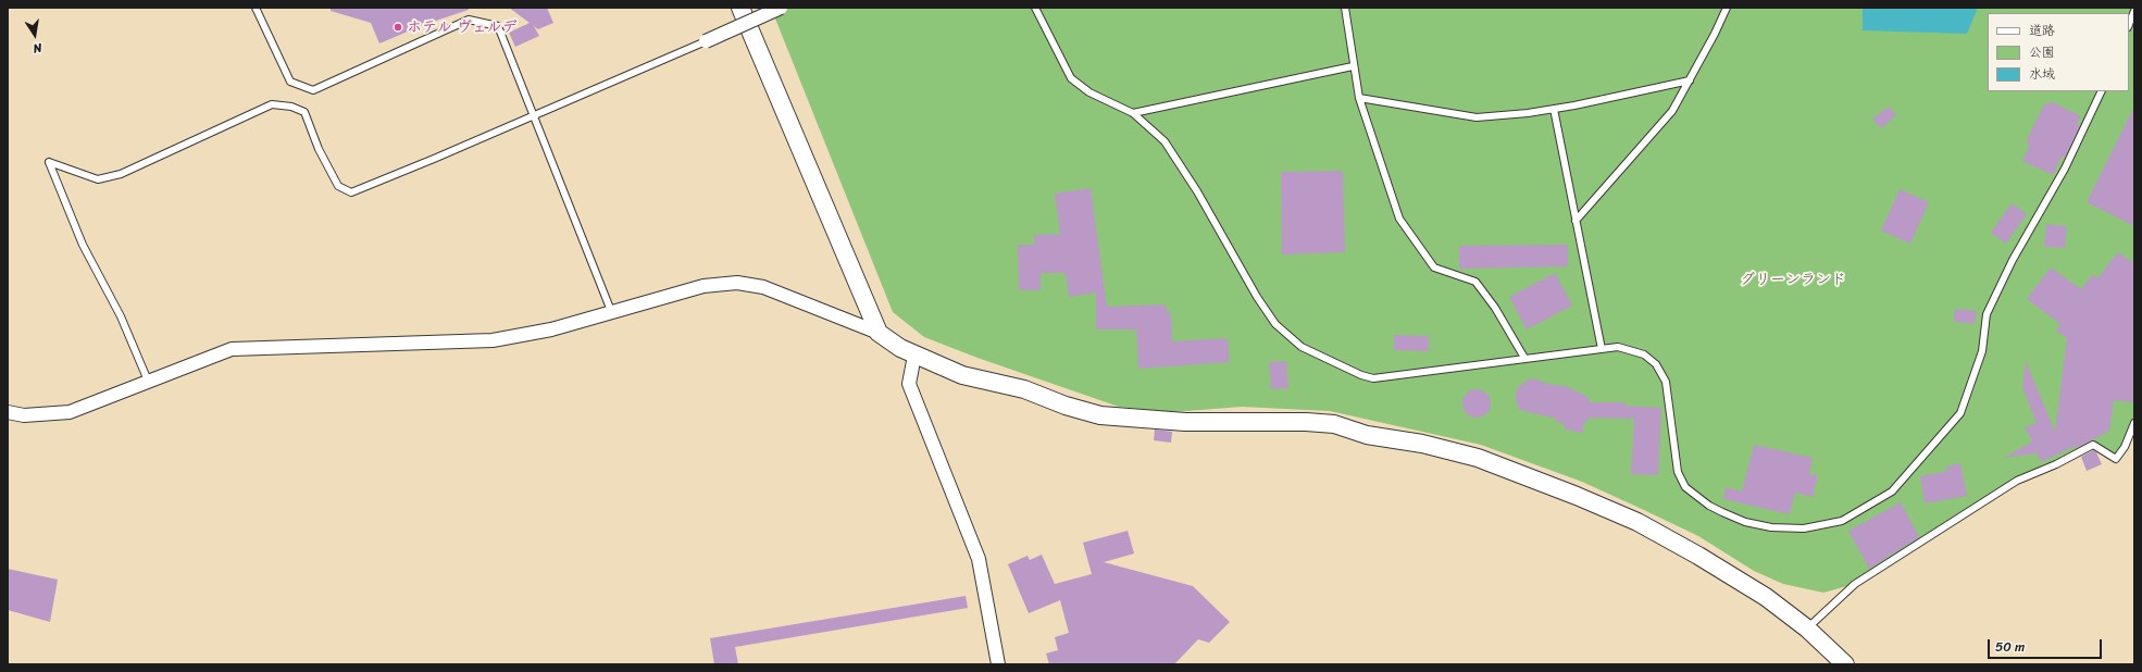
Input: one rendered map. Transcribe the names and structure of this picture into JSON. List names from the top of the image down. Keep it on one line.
{"parks":["グリーンランド"],"places":["ホテル ヴェルデ"],"legend":["道路","公園","水域"],"scale_bar":"50 m","north":"bottom"}
